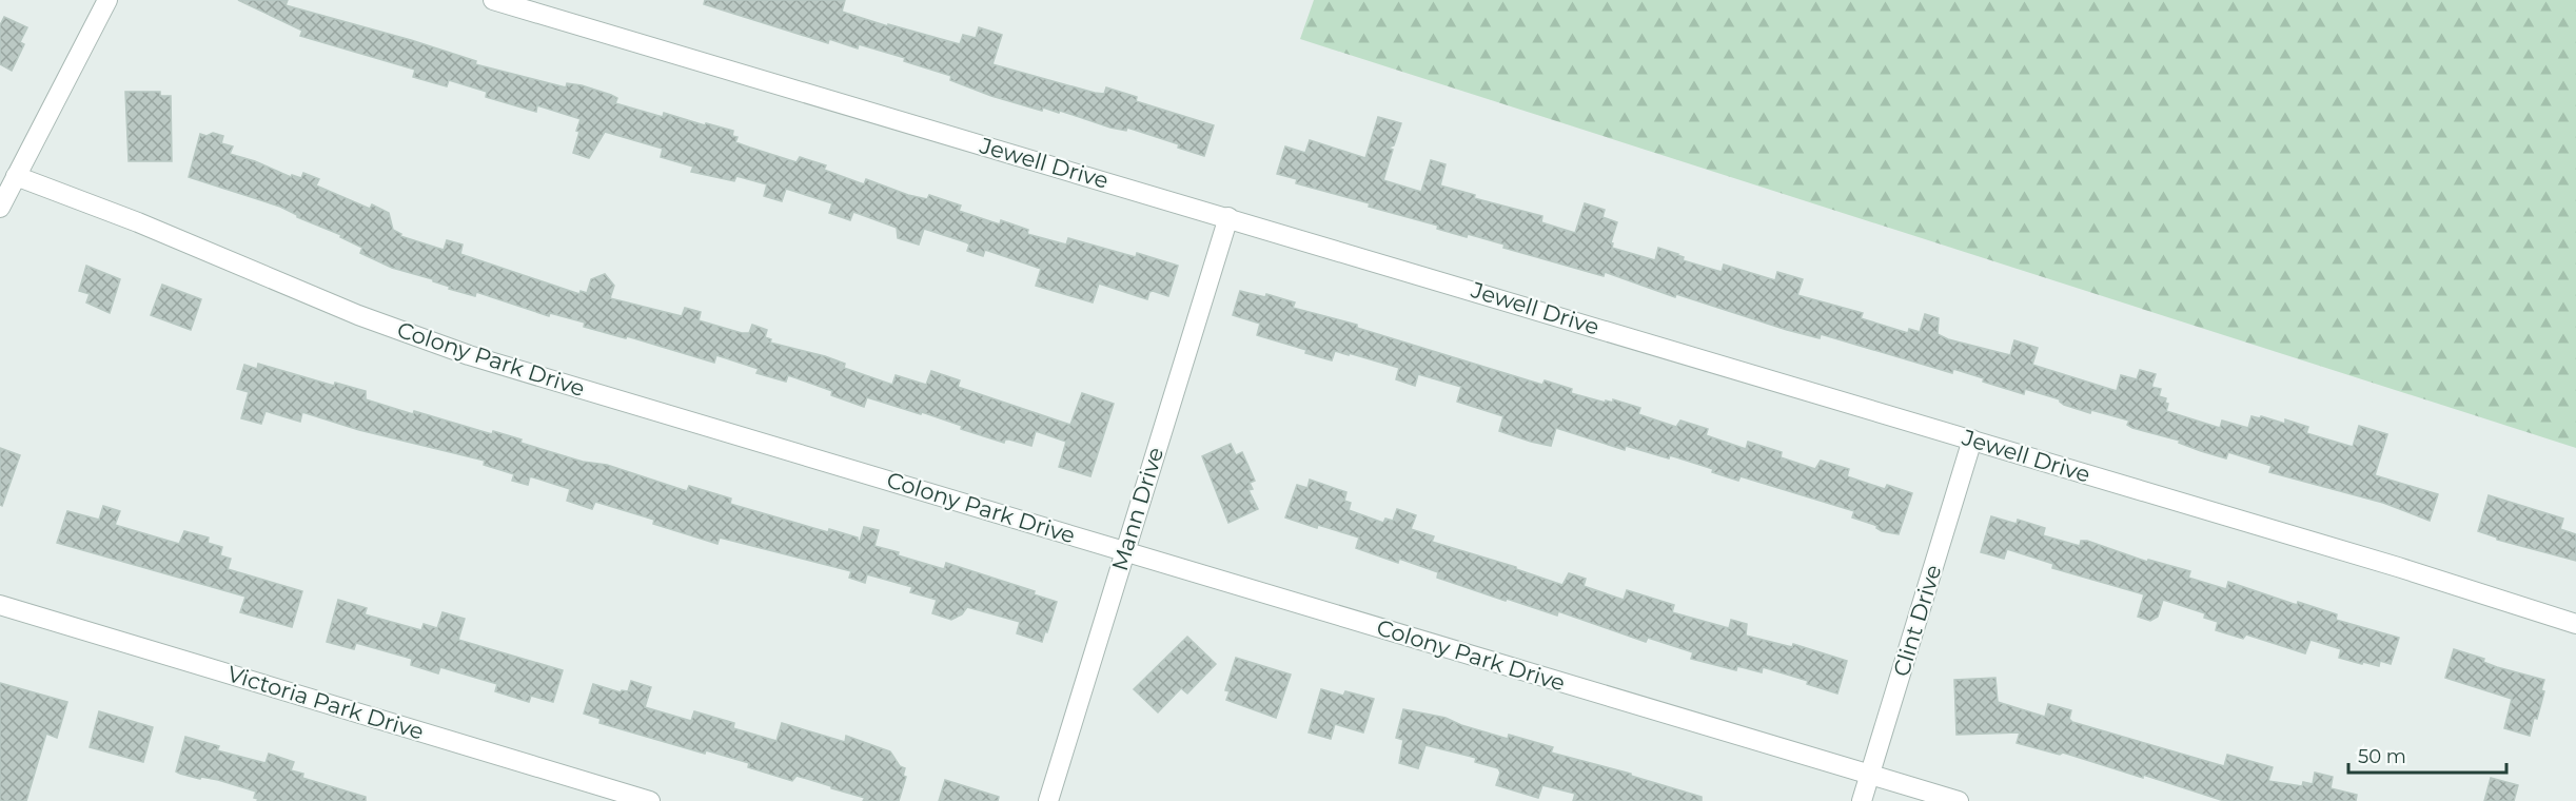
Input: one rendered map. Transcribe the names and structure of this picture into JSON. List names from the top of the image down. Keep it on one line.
{"streets":{"street":["Jewell Drive","Colony Park Drive","Mann Drive","Clint Drive","Victoria Park Drive"]},"crossings":[["Jewell Drive","Mann Drive"],["Jewell Drive","Clint Drive"],["Colony Park Drive","Mann Drive"],["Colony Park Drive","Clint Drive"]],"scale_bar":"50 m"}
